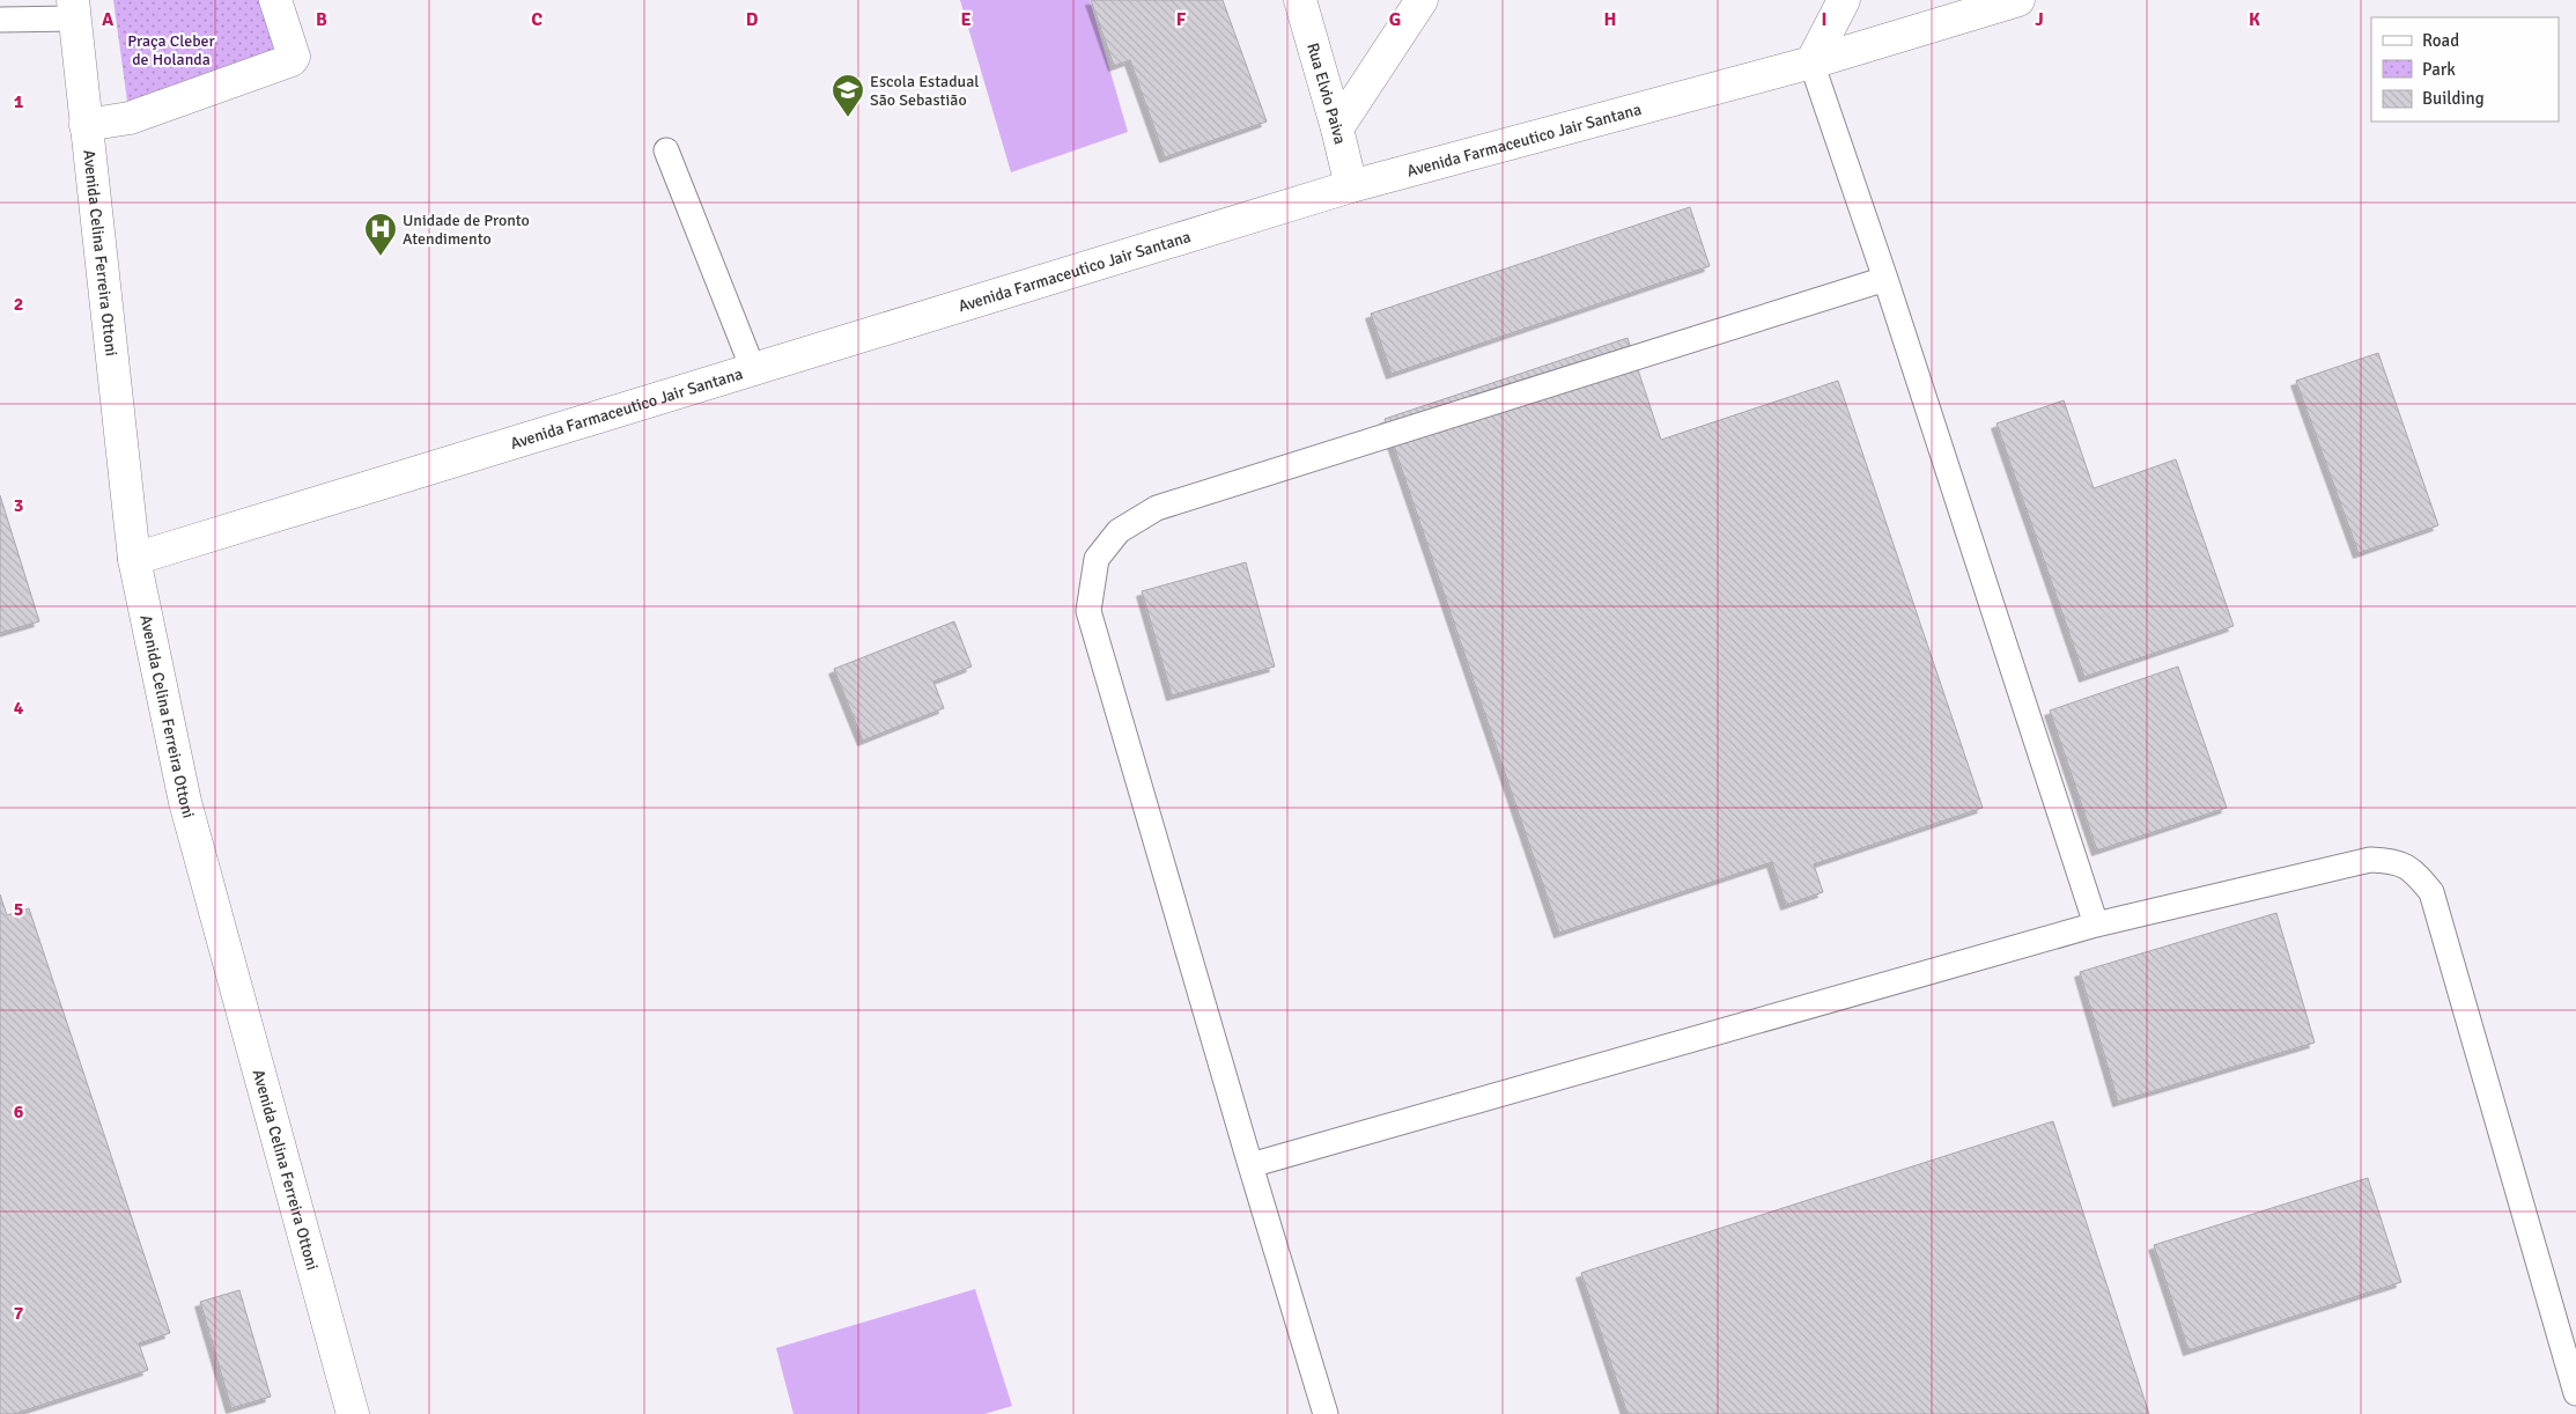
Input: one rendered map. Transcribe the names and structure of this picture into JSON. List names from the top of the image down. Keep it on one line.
{"streets":{"street":["Rua Elvio Paiva","Avenida Farmaceutico Jair Santana","Avenida Celina Ferreira Ottoni"]},"crossings":[["Rua Elvio Paiva","Avenida Farmaceutico Jair Santana"],["Avenida Farmaceutico Jair Santana","Avenida Celina Ferreira Ottoni"]],"parks":["Praça Cleber de Holanda"],"places":{"school or university":["Escola Estadual São Sebastião"],"hospital":["Unidade de Pronto Atendimento"]},"legend":["Road","Park","Building"],"grid":{"columns":["A","B","C","D","E","F","G","H","I","J","K"],"rows":["1","2","3","4","5","6","7"]}}
